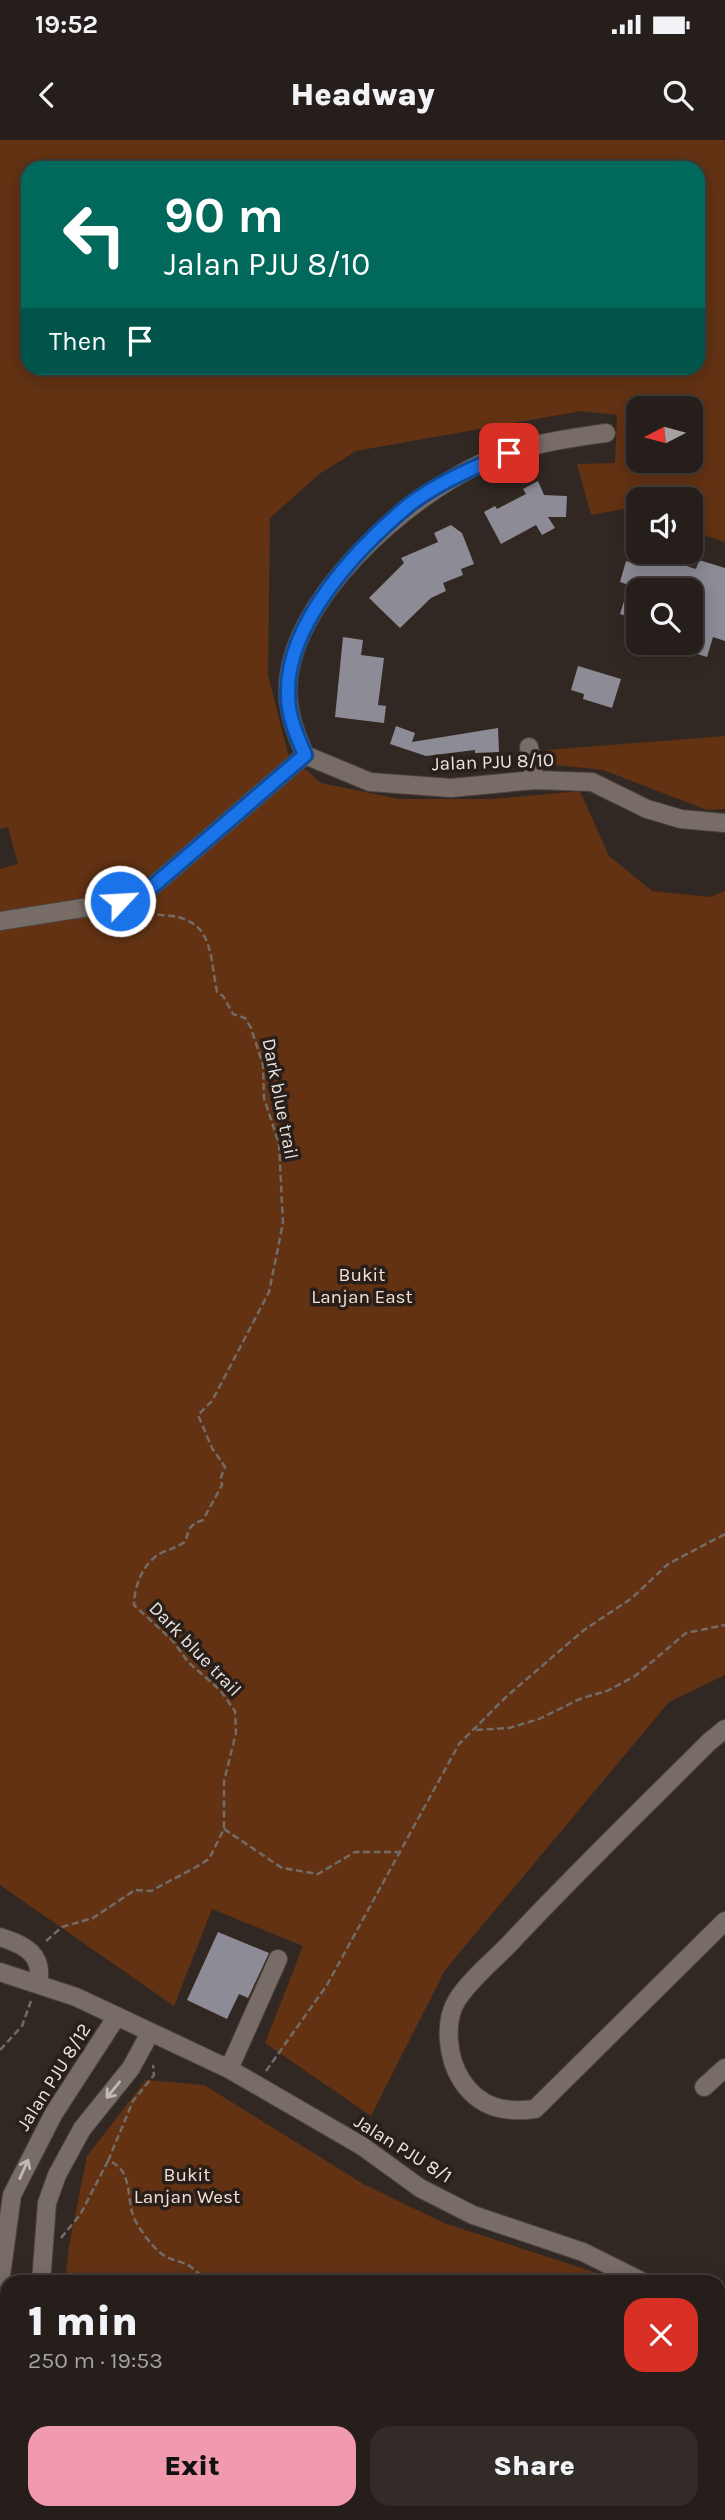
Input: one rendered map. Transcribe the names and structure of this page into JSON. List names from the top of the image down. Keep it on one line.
{"streets":{"street":["Jalan PJU 8/10","Jalan PJU 8/12","Jalan PJU 8/1"],"path":["Dark blue trail"]},"crossings":[["Jalan PJU 8/12","Jalan PJU 8/1"]],"parks":["Bukit Lanjan East","Bukit Lanjan West"],"north":"left","page":{"status":"19:52","header":"Headway","turn":["90 m","Jalan PJU 8/10"],"then":"Then","heading":["1 min","250 m · 19:53"],"buttons":["Exit","Share"]}}
